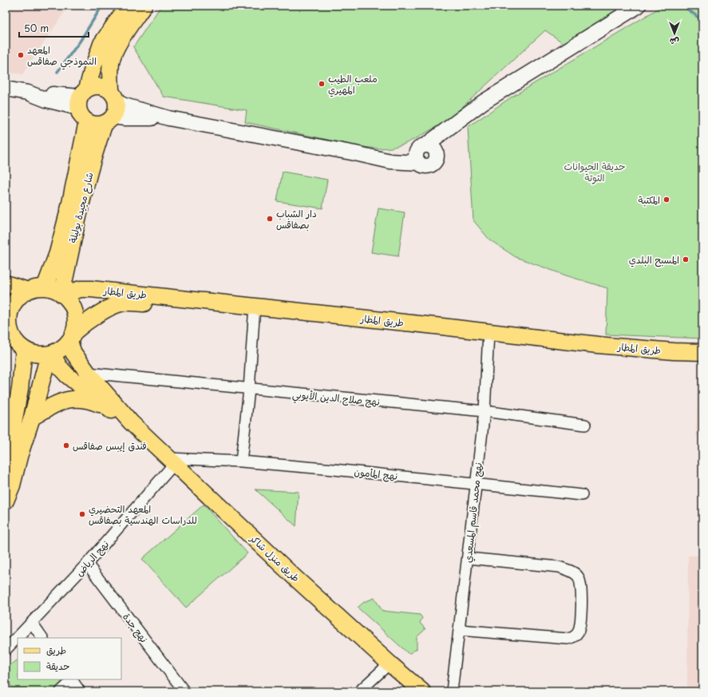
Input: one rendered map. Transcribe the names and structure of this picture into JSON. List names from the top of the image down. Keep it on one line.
{"streets":{"main road":["شارع مجيدة بوليلة","طريق المطار","طريق منزل شاكر"],"street":["نهج صلاح الدين الأيوبي","نهج المأمون","نهج محمد قاسم المسعدي","نهج الرياض","نهج جدة"]},"crossings":[["شارع مجيدة بوليلة","طريق المطار"],["شارع مجيدة بوليلة","طريق منزل شاكر"],["طريق المطار","نهج محمد قاسم المسعدي"],["طريق المطار","طريق منزل شاكر"],["نهج صلاح الدين الأيوبي","نهج محمد قاسم المسعدي"],["نهج صلاح الدين الأيوبي","طريق منزل شاكر"],["نهج المأمون","نهج محمد قاسم المسعدي"],["نهج المأمون","نهج الرياض"],["نهج المأمون","طريق منزل شاكر"],["نهج الرياض","طريق منزل شاكر"],["نهج الرياض","نهج جدة"]],"parks":["حديقة الحيوانات التوتة"],"places":["المعهد النموذجي صفاقس","ملعب الطيب المهيري","المكتبة","دار الشباب بصفاقس","المسبح البلدي","فندق إيبس صفاقس","المعهد التحضيري للدراسات الهندسية بصفاقس"],"legend":["طريق","حديقة"],"scale_bar":"50 m","north":"bottom"}
